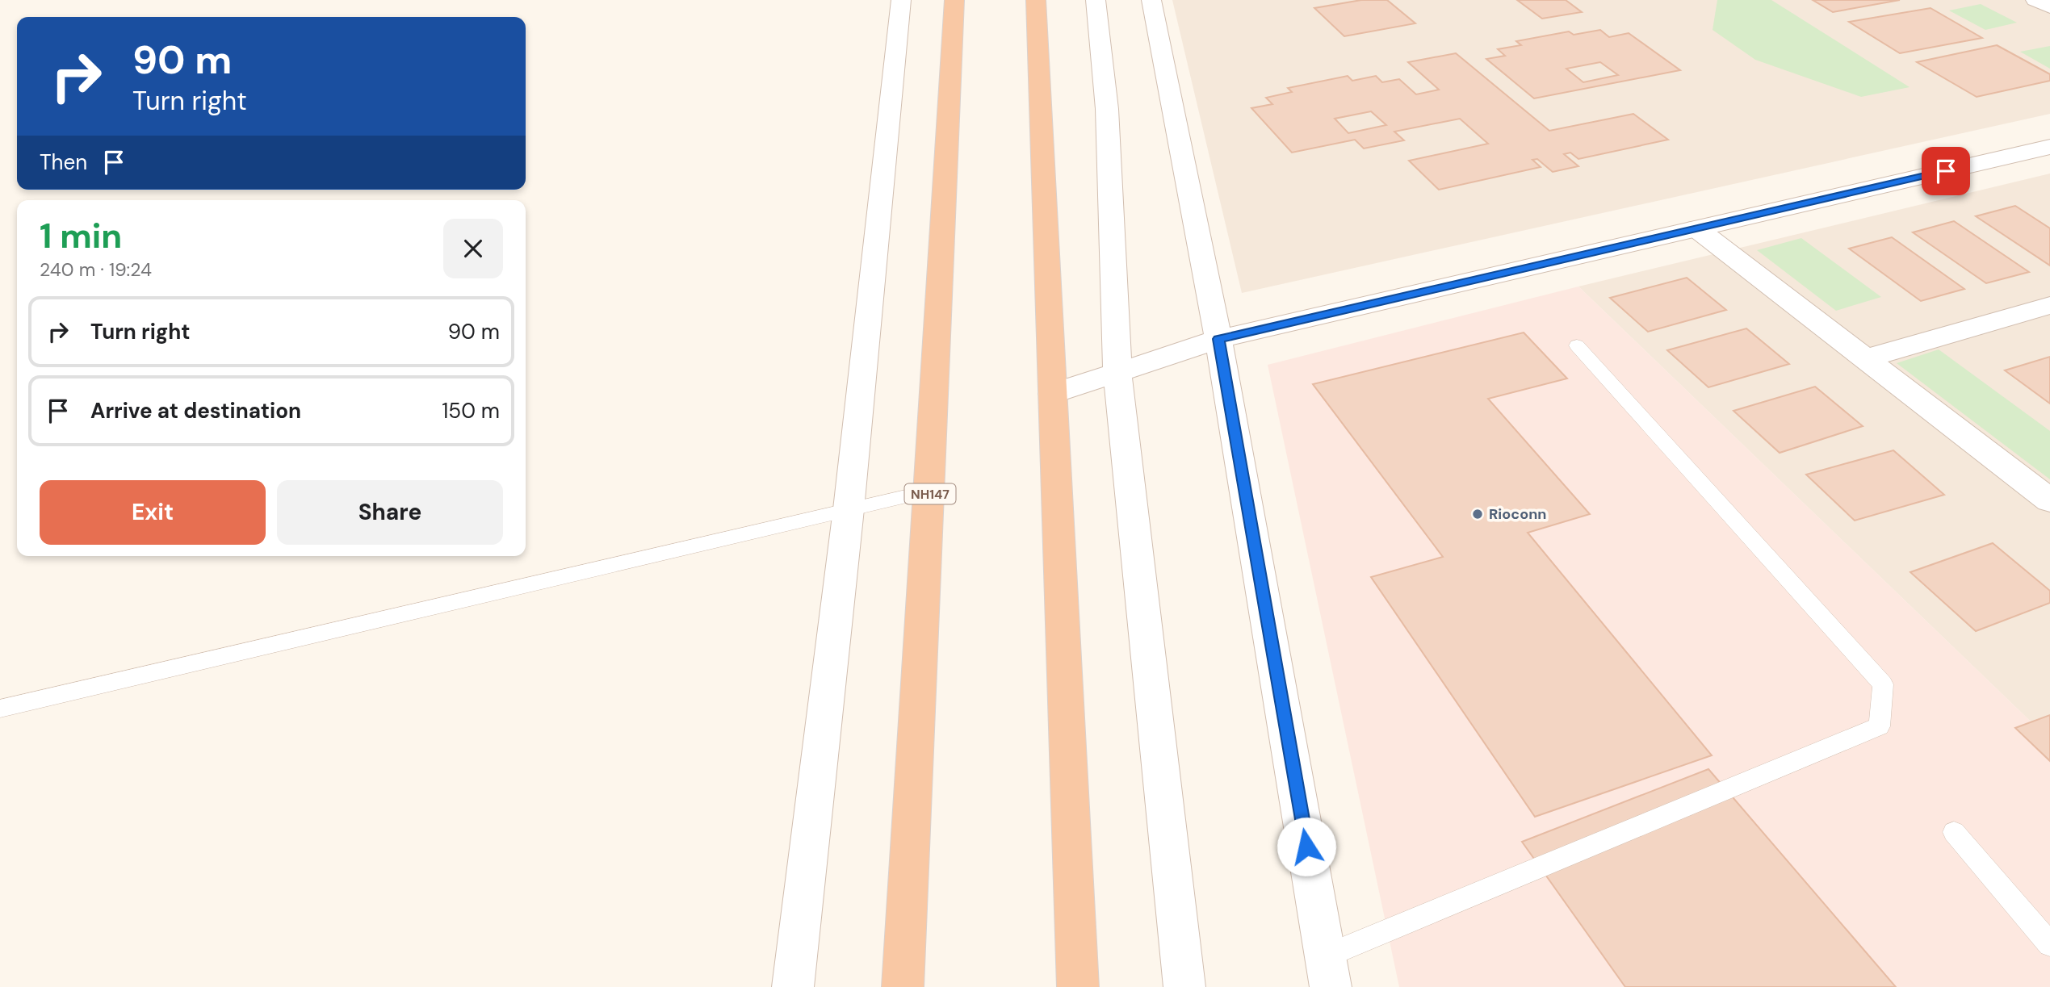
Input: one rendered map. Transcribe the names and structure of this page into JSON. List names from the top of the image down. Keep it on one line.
{"streets":{"highway":["NH147"]},"places":["Rioconn"],"page":{"turn":["90 m","Turn right"],"then":"Then","heading":["1 min","240 m · 19:24"],"list":[{"name":"Turn right","value":"90 m"},{"name":"Arrive at destination","value":"150 m"}],"buttons":["Exit","Share"]}}
